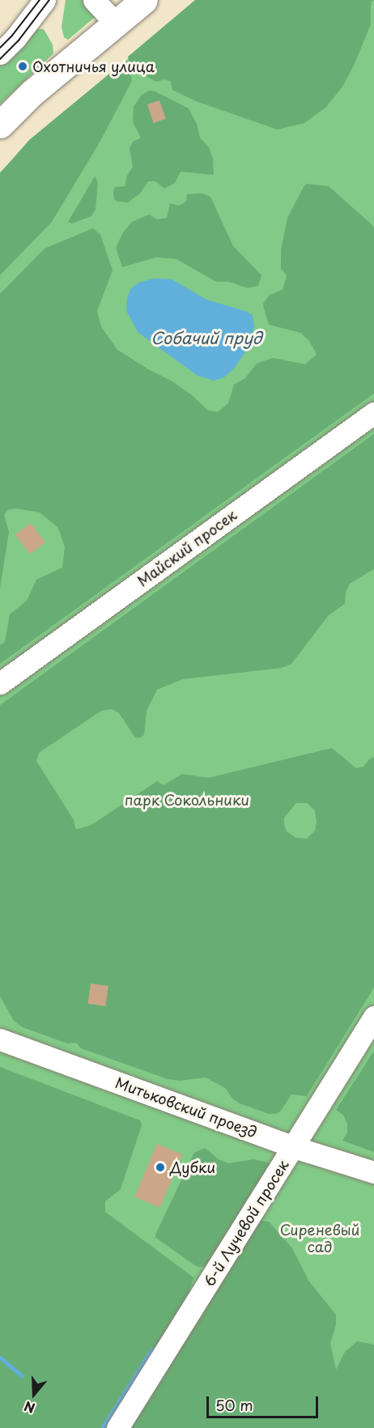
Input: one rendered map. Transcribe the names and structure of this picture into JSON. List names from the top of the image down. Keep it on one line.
{"streets":{"street":["Майский просек","Митьковский проезд","6-й Лучевой просек"]},"crossings":[["Митьковский проезд","6-й Лучевой просек"]],"water":["Собачий пруд"],"parks":["парк Сокольники","Сиреневый сад"],"places":["Охотничья улица","Дубки"],"scale_bar":"50 m","north":"bottom"}
